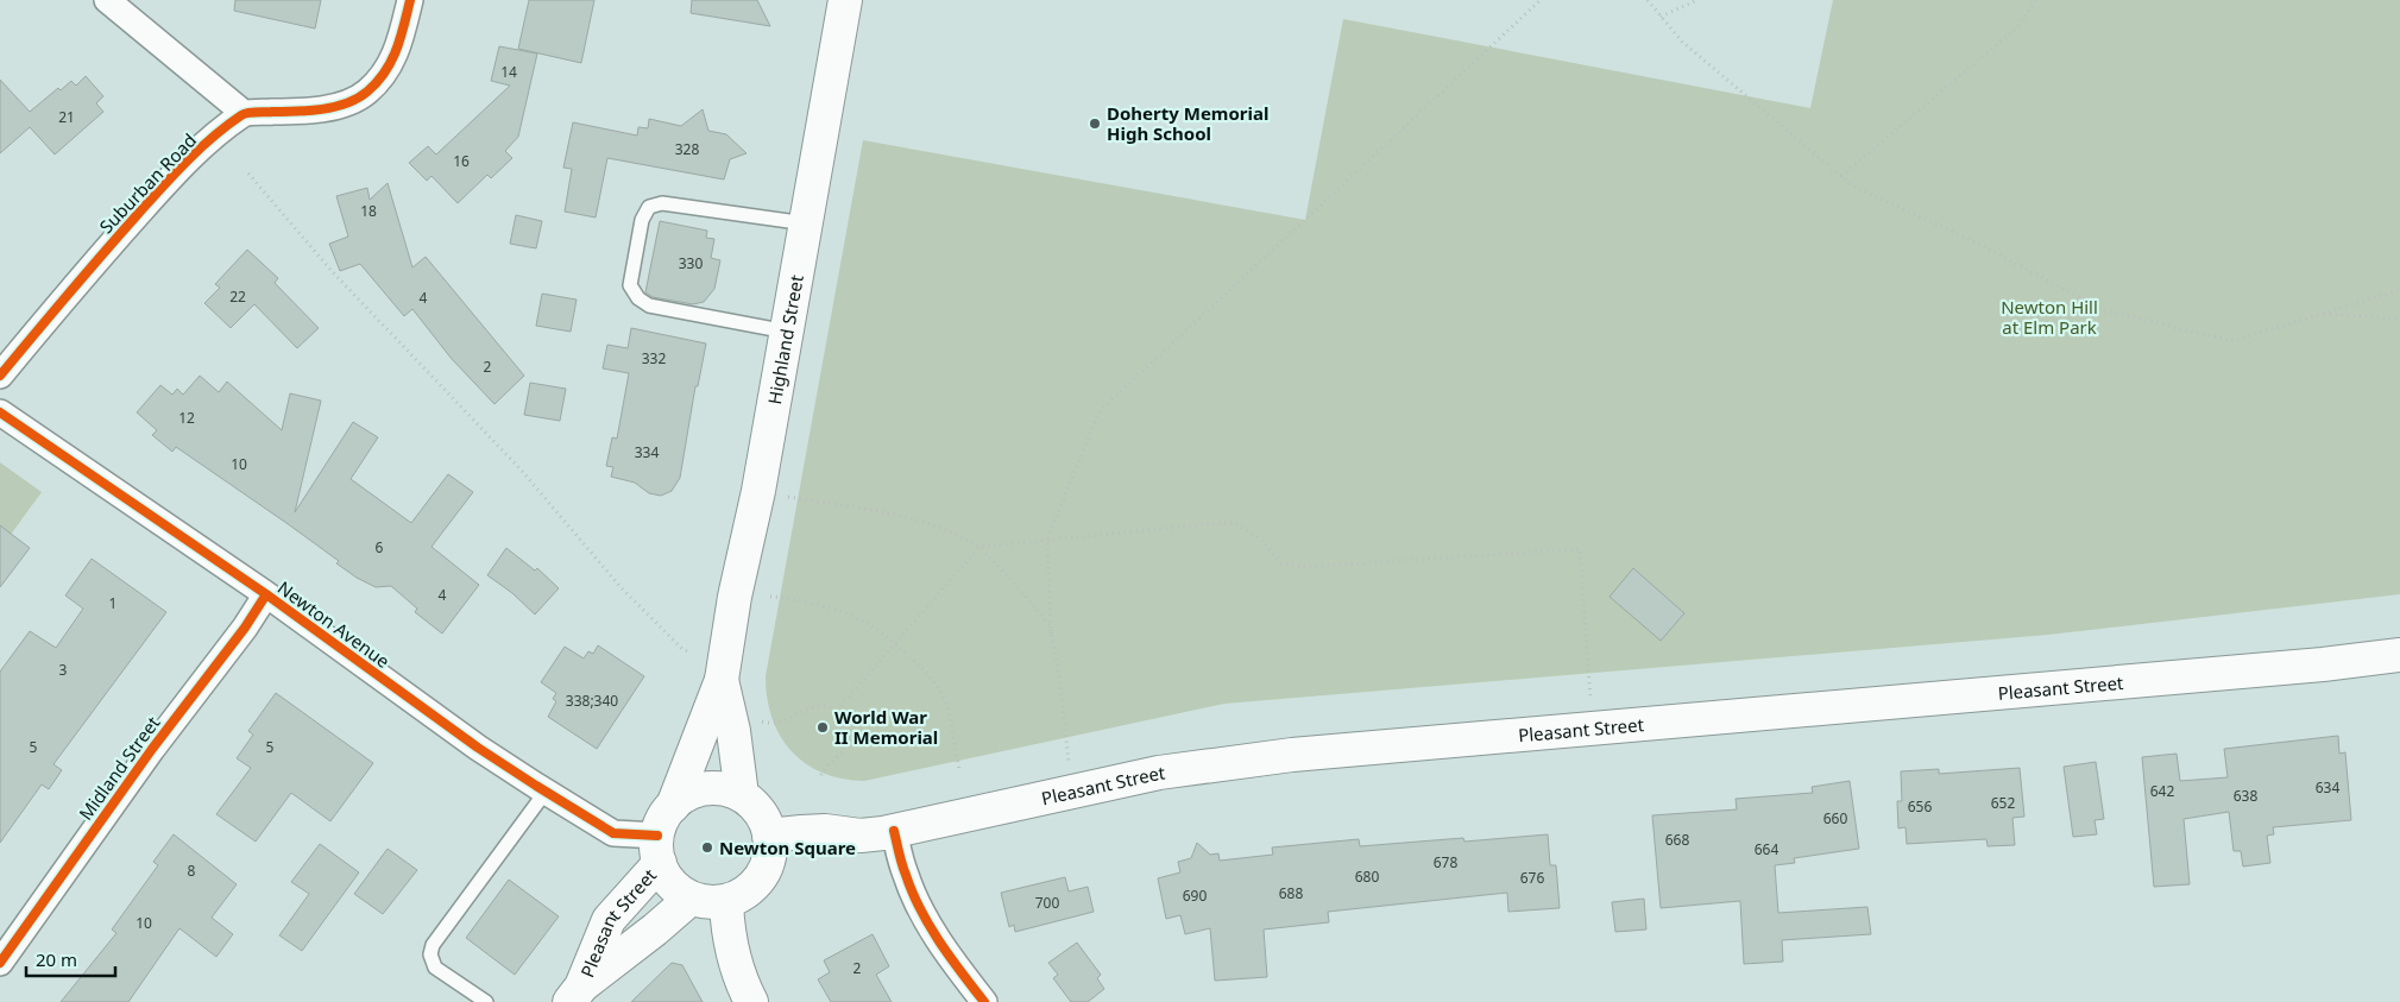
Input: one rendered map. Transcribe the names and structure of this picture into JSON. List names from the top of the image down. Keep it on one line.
{"streets":{"main road":["Highland Street","Pleasant Street"],"street":["Suburban Road","Newton Avenue","Midland Street"]},"crossings":[["Highland Street","Newton Avenue"],["Highland Street","Pleasant Street"],["Newton Avenue","Pleasant Street"],["Newton Avenue","Midland Street"]],"parks":["Newton Hill at Elm Park"],"places":["Doherty Memorial High School","World War II Memorial","Newton Square"],"house_numbers":["14","21","328","16","18","330","22","4","332","2","12","334","10","6","4","1","3","338;340","5","5","634","642","638","652","656","660","668","664","678","8","680","676","688","690","700","10","2"],"scale_bar":"20 m"}
